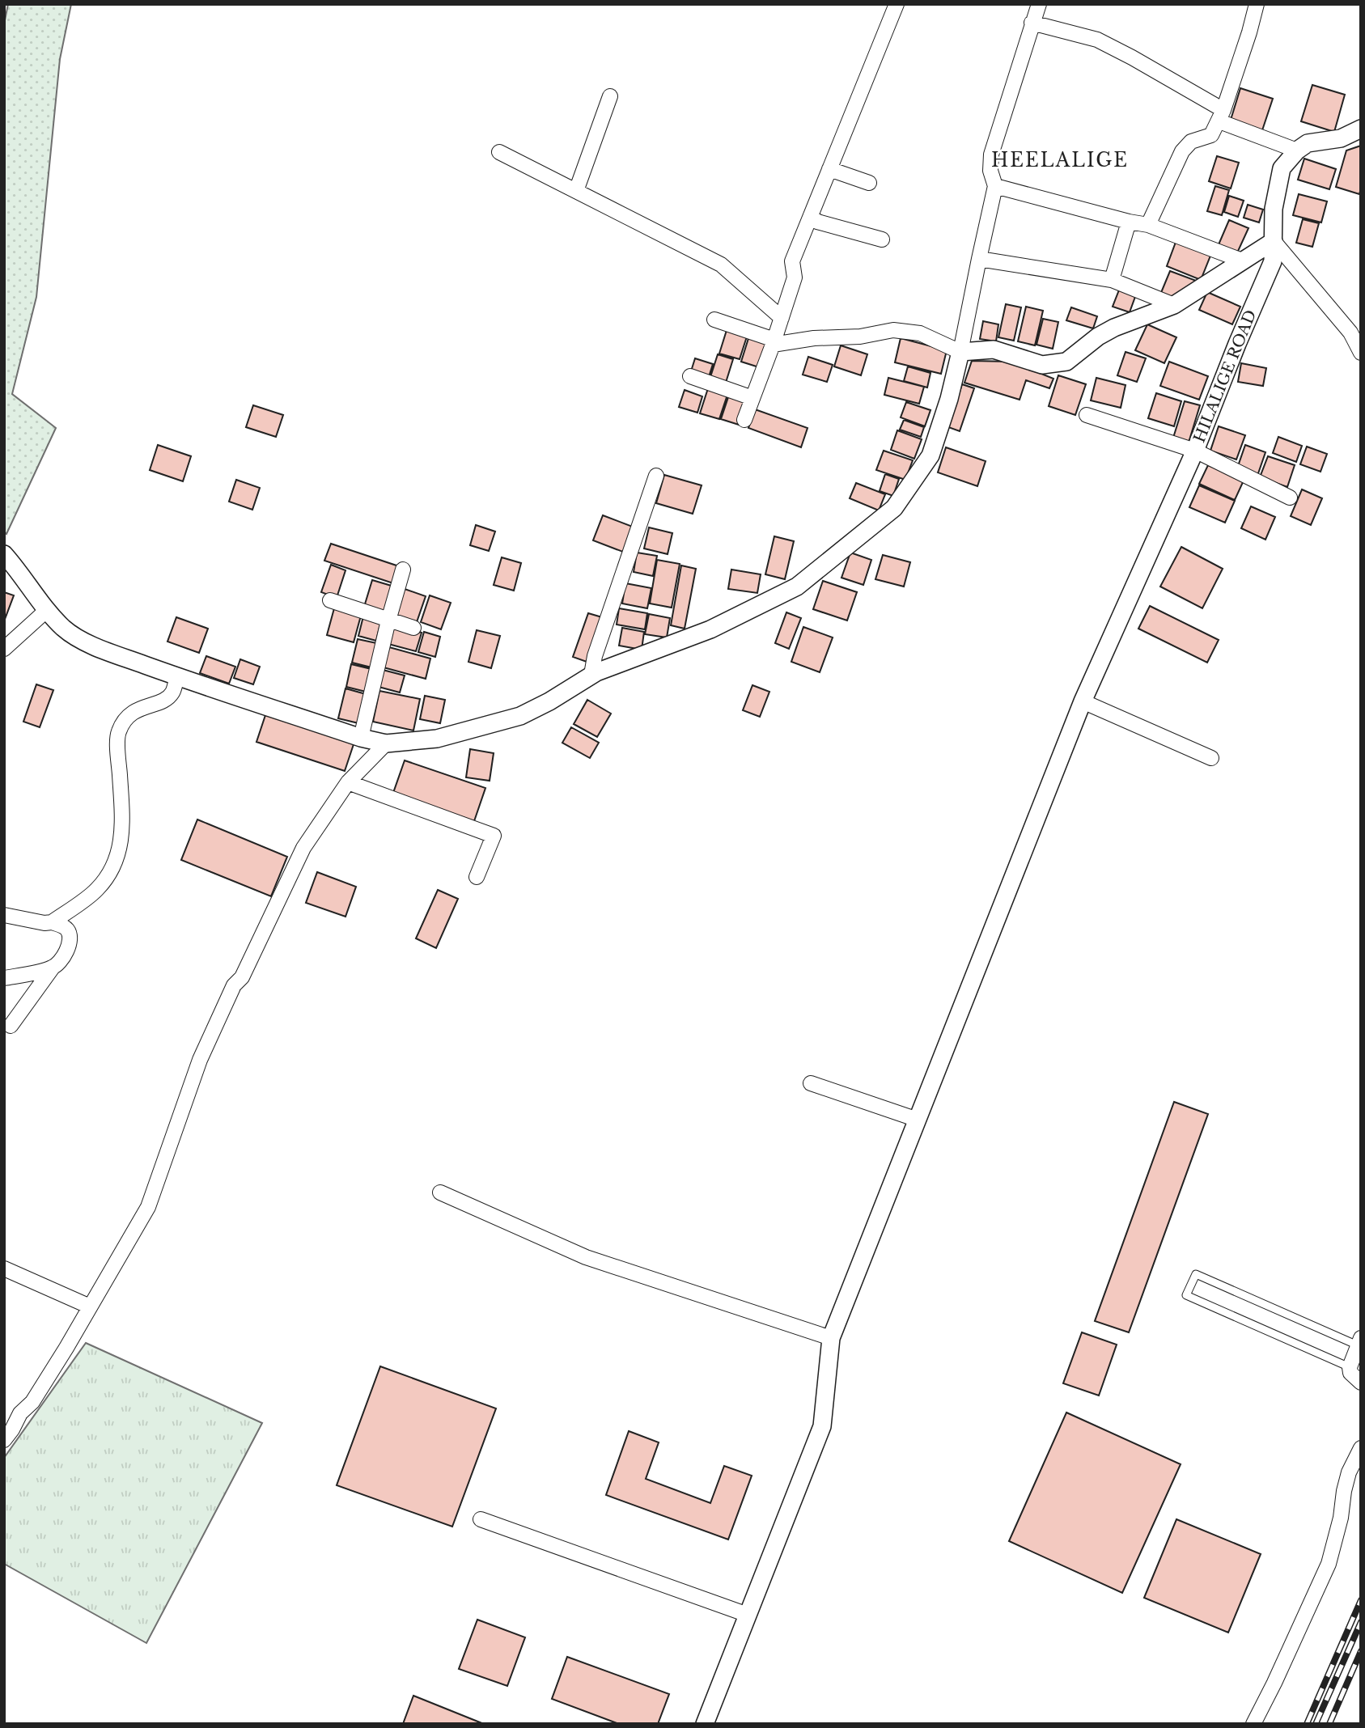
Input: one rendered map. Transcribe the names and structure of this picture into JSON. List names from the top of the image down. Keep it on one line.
{"streets":{"street":["HILALIGE ROAD"]},"districts":["HEELALIGE"]}
